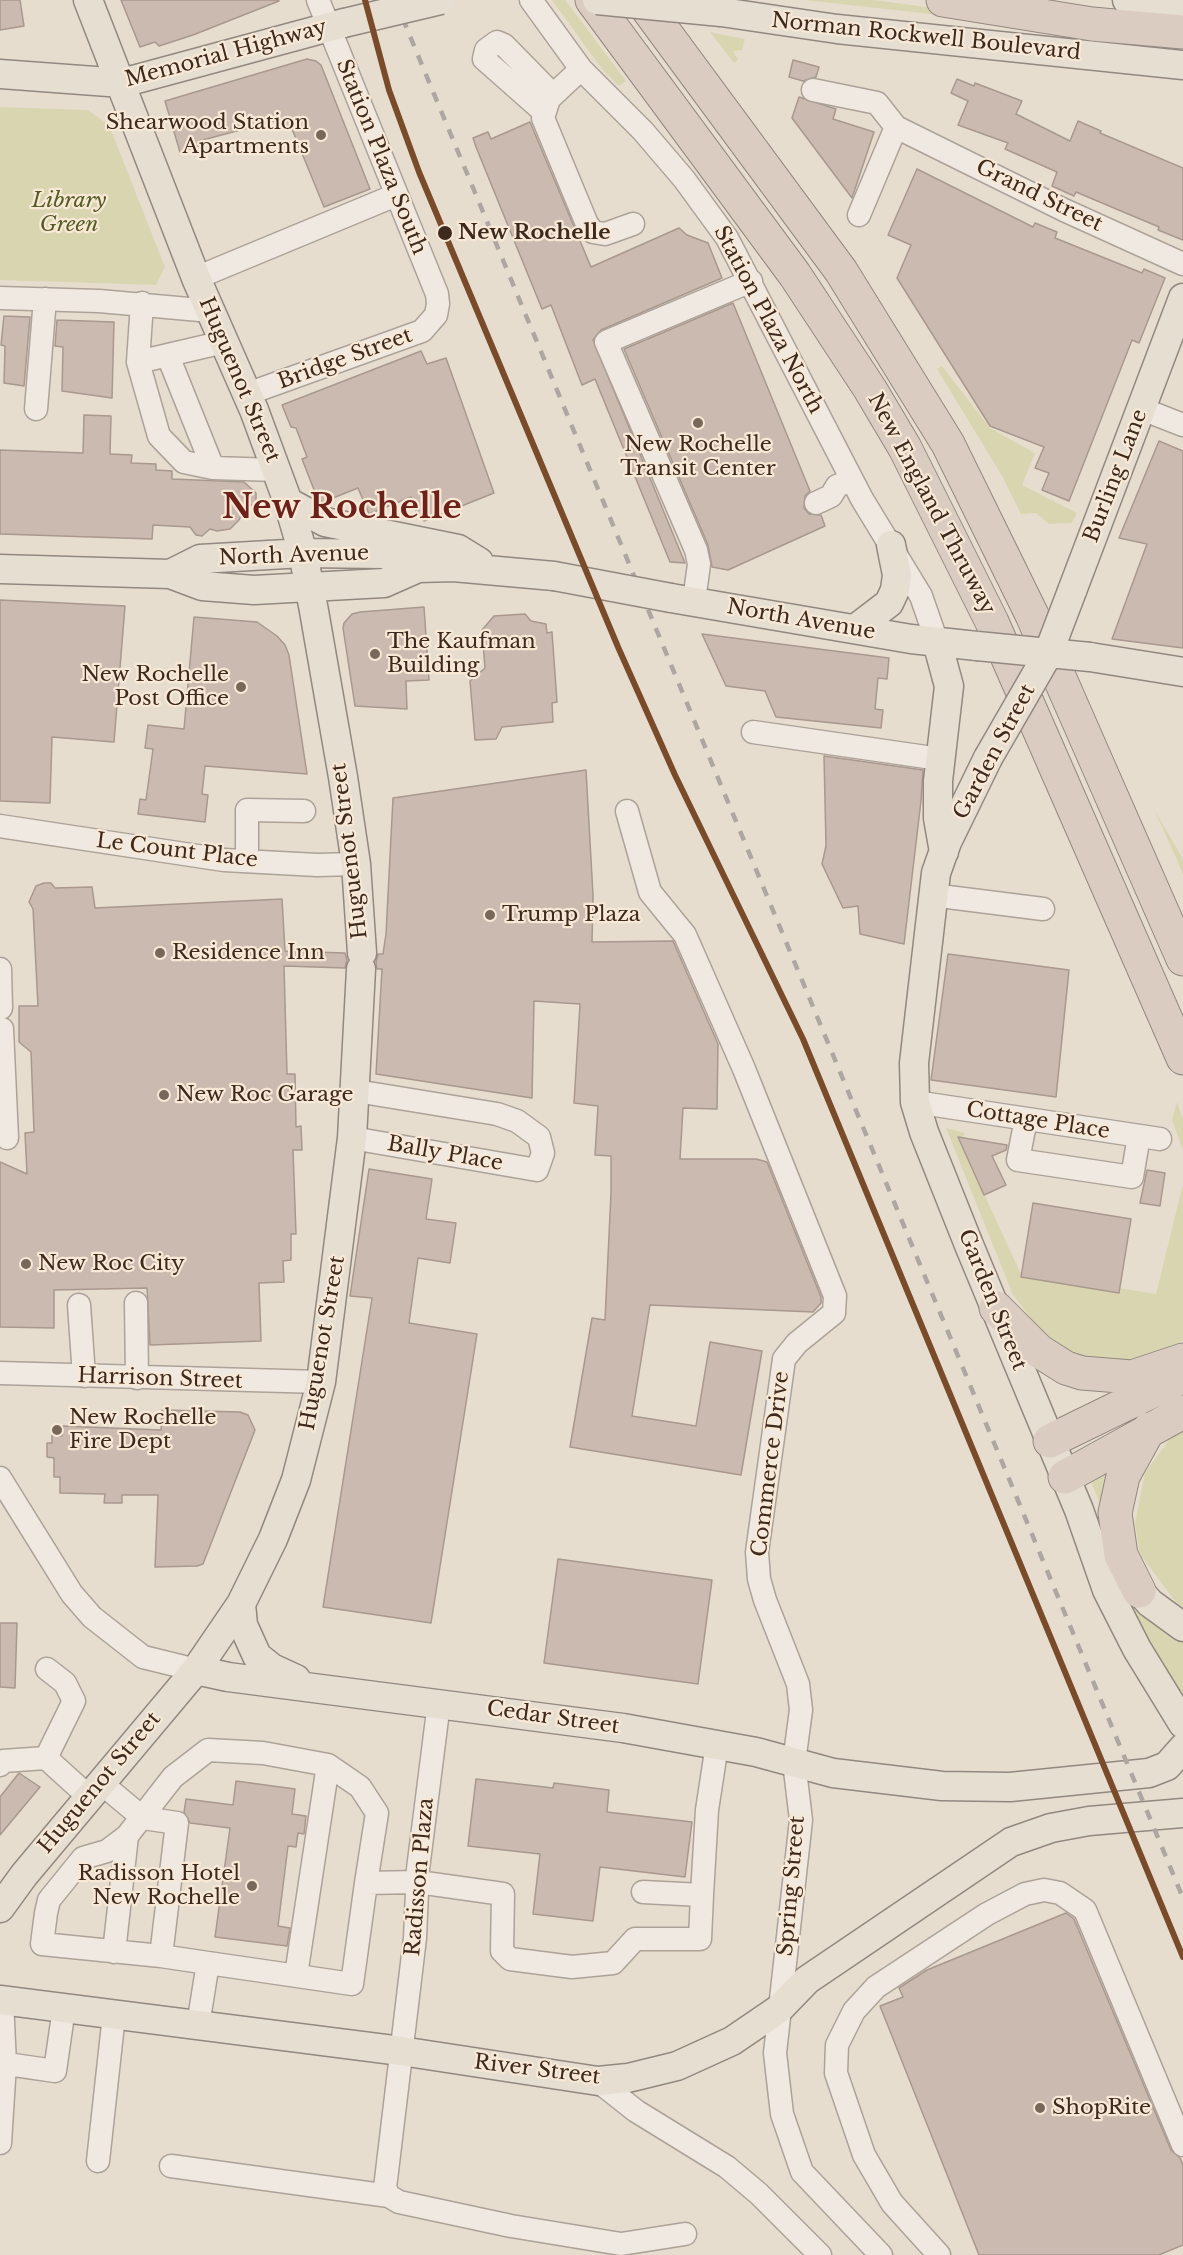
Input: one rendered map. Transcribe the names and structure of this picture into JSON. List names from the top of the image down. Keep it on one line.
{"streets":{"highway":["New England Thruway"],"main road":["Norman Rockwell Boulevard","Memorial Highway","Huguenot Street","Burling Lane","North Avenue","Garden Street","Cedar Street","River Street"],"street":["Station Plaza South","Grand Street","Station Plaza North","Bridge Street","Le Count Place","Cottage Place","Bally Place","Harrison Street","Commerce Drive","Radisson Plaza","Spring Street"]},"crossings":[["Memorial Highway","Station Plaza South"],["Memorial Highway","Huguenot Street"],["Station Plaza South","Bridge Street"],["Station Plaza North","North Avenue"],["Station Plaza North","Garden Street"],["Bridge Street","Huguenot Street"],["Huguenot Street","North Avenue"],["Huguenot Street","Le Count Place"],["Huguenot Street","Bally Place"],["Huguenot Street","Harrison Street"],["Huguenot Street","Cedar Street"],["Burling Lane","North Avenue"],["Burling Lane","Garden Street"],["North Avenue","Garden Street"],["Garden Street","Cottage Place"],["Commerce Drive","Cedar Street"],["Commerce Drive","Spring Street"],["Cedar Street","Radisson Plaza"],["Cedar Street","Spring Street"],["Radisson Plaza","River Street"],["Spring Street","River Street"]],"districts":["New Rochelle"],"parks":["Library Green"],"places":["Shearwood Station Apartments","New Rochelle","New Rochelle Transit Center","The Kaufman Building","New Rochelle Post Office","Trump Plaza","Residence Inn","New Roc Garage","New Roc City","New Rochelle Fire Dept","Radisson Hotel New Rochelle","ShopRite"]}
